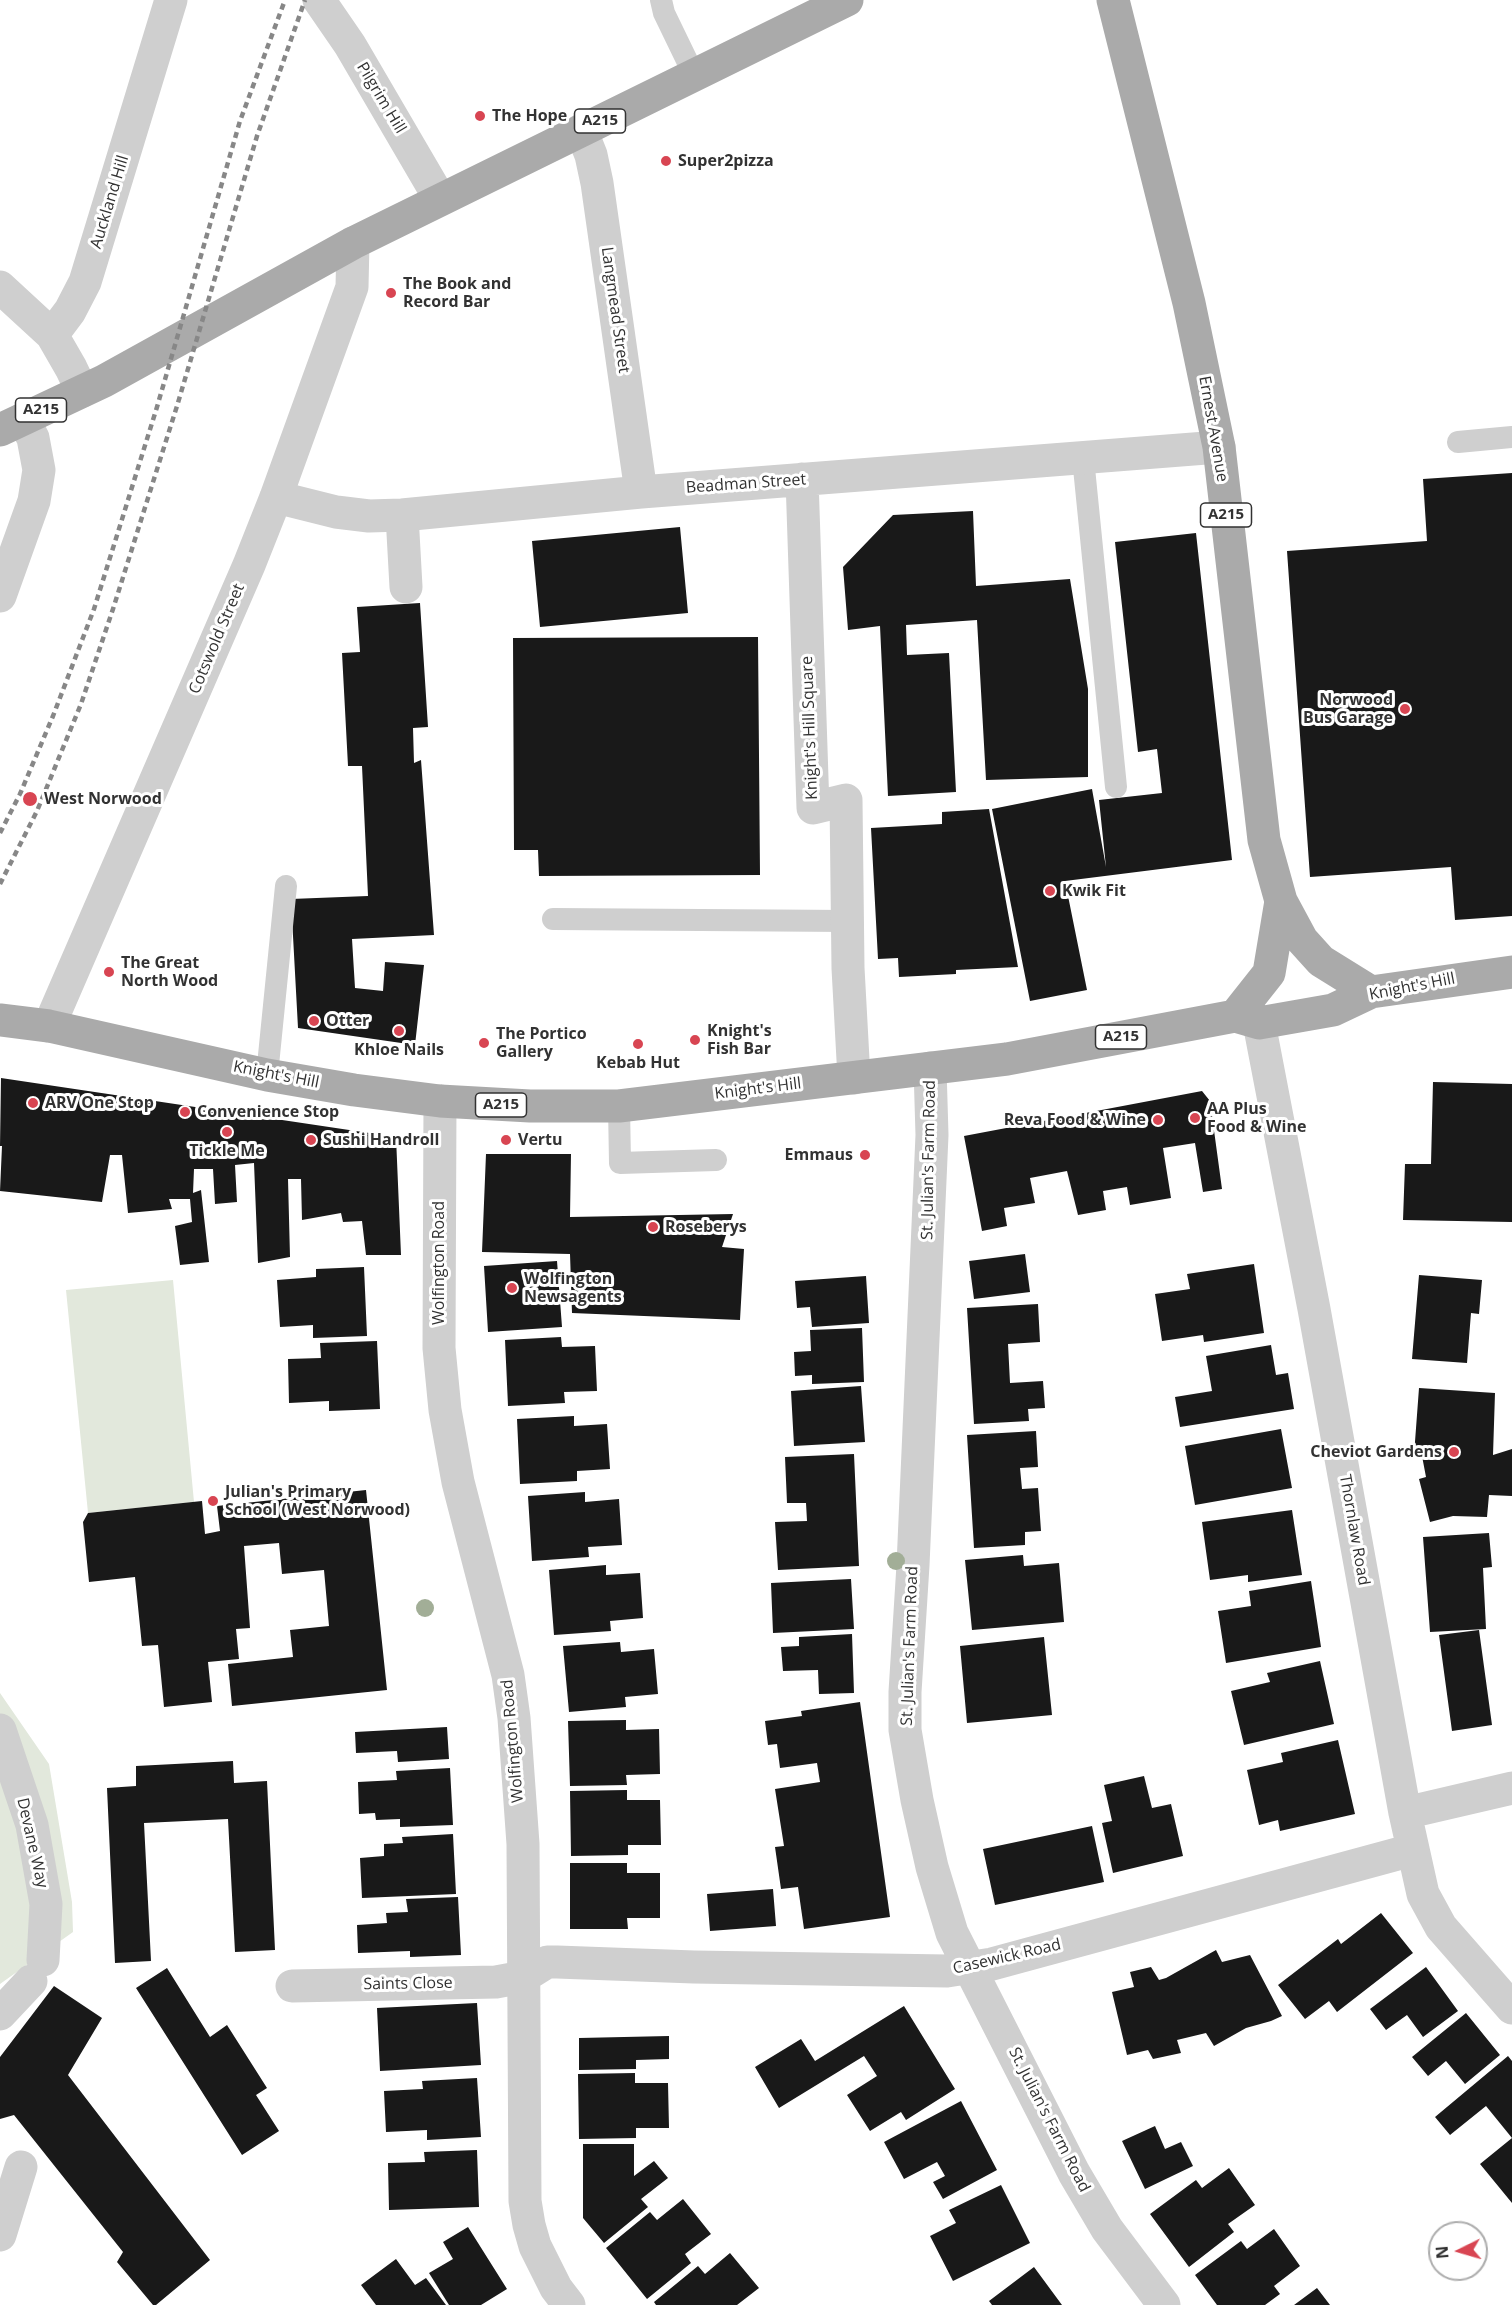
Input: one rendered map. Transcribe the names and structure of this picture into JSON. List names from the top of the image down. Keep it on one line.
{"streets":{"main road":["A215","Ernest Avenue","Knight's Hill"],"street":["Pilgrim Hill","Auckland Hill","Langmead Street","Beadman Street","Cotswold Street","Knight's Hill Square","St. Julian's Farm Road","Wolfington Road","Thornlaw Road","Devane Way","Casewick Road","Saints Close"]},"crossings":[["Pilgrim Hill","A215"],["A215","Langmead Street"],["A215","Cotswold Street"],["Langmead Street","Beadman Street"],["Ernest Avenue","Beadman Street"],["Ernest Avenue","Knight's Hill"],["Ernest Avenue","Thornlaw Road"],["Beadman Street","Cotswold Street"],["Beadman Street","Knight's Hill Square"],["Cotswold Street","Knight's Hill"],["Knight's Hill Square","Knight's Hill"],["Knight's Hill","St. Julian's Farm Road"],["Knight's Hill","Wolfington Road"],["Knight's Hill","Thornlaw Road"],["St. Julian's Farm Road","Casewick Road"],["Wolfington Road","Casewick Road"],["Wolfington Road","Saints Close"],["Thornlaw Road","Casewick Road"],["Casewick Road","Saints Close"]],"places":["The Hope","Super2pizza","The Book and Record Bar","Norwood Bus Garage","West Norwood","Kwik Fit","The Great North Wood","Otter","Khloe Nails","Knight's Fish Bar","The Portico Gallery","Kebab Hut","ARV One Stop","Convenience Stop","AA Plus Food & Wine","Reva Food & Wine","Tickle Me","Sushi Handroll","Vertu","Emmaus","Roseberys","Wolfington Newsagents","Cheviot Gardens","Julian's Primary School (West Norwood)"],"north":"left"}
